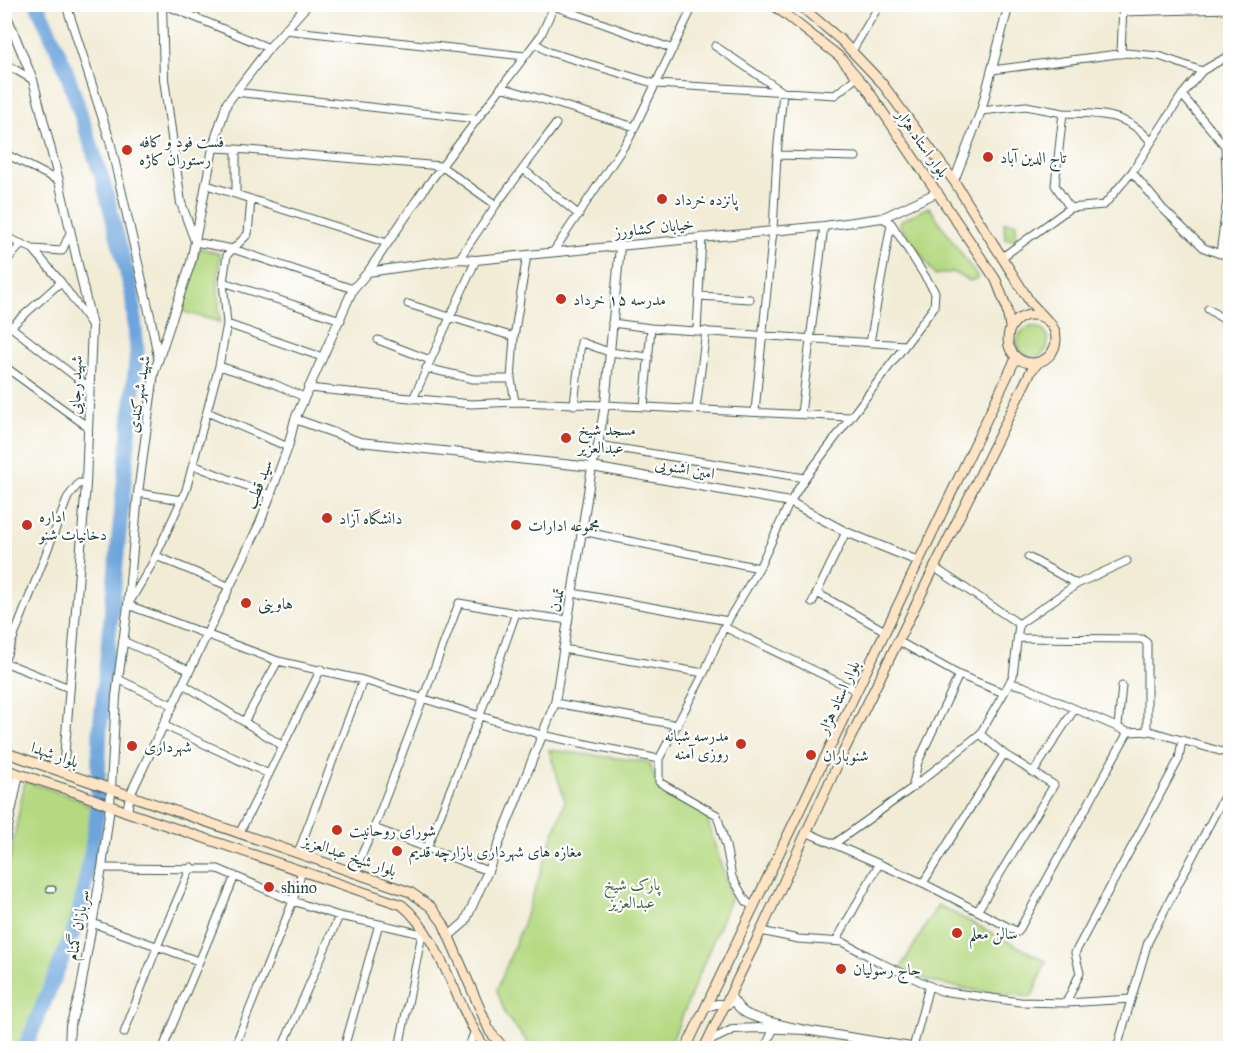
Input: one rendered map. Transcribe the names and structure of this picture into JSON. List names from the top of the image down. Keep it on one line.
{"streets":{"main road":["بلوار استاد هژار","بلوار شهدا","بلوار شیخ عبدالعزیز"],"street":["خیابان کشاورز","شهید رجایی","شهید شهرکندی","امین اشنویی","سید قطب","تمدن","سربازان گمنام"]},"crossings":[["بلوار استاد هژار","خیابان کشاورز"],["بلوار استاد هژار","امین اشنویی"],["خیابان کشاورز","سید قطب"],["خیابان کشاورز","تمدن"],["شهید رجایی","بلوار شهدا"],["شهید شهرکندی","بلوار شهدا"],["شهید شهرکندی","بلوار شیخ عبدالعزیز"],["شهید شهرکندی","سربازان گمنام"],["امین اشنویی","سید قطب"],["امین اشنویی","تمدن"],["سید قطب","بلوار شیخ عبدالعزیز"],["تمدن","بلوار شیخ عبدالعزیز"],["بلوار شهدا","بلوار شیخ عبدالعزیز"],["بلوار شهدا","سربازان گمنام"],["بلوار شیخ عبدالعزیز","سربازان گمنام"]],"parks":["پارک شیخ عبدالعزیز"],"places":["فست فود و کافه رستوران کاژه","تاج الدین آباد","پانزده خرداد","مدرسه ۱۵ خرداد","مسجد شیخ عبدالعزیر","دانشگاه آزاد","اداره دخانیات شنو","مجموعه ادارات","هاوینی","مدرسه شبانه روزی آمنه","شهرداری","شنوباران","شورای روحانیت","مغازه های شهرداری بازارچه قدیم","shino","سالن معلم","حاج رسولیان"]}
